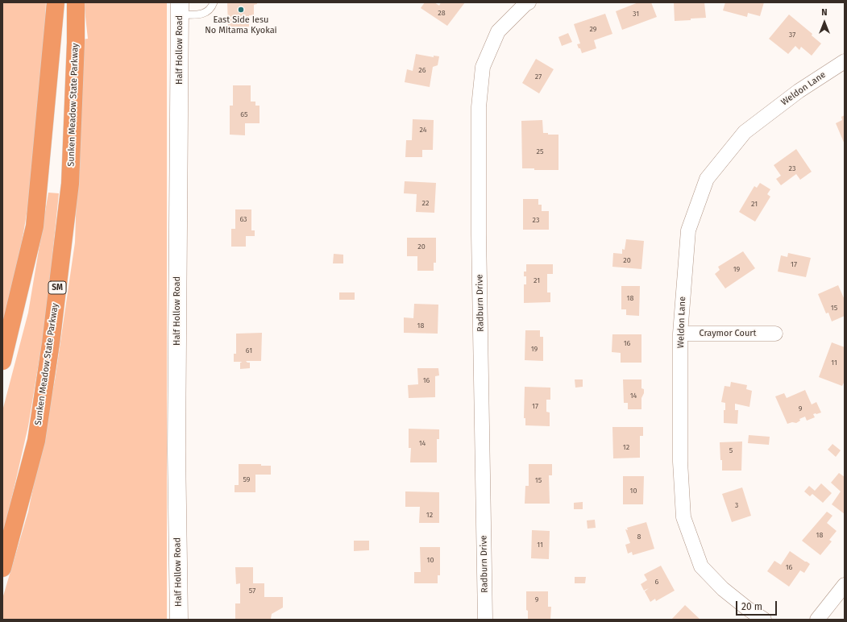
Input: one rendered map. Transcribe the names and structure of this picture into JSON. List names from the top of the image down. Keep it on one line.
{"streets":{"highway":["Sunken Meadow State Parkway","SM"],"street":["Half Hollow Road","Weldon Lane","Radburn Drive","Craymor Court"]},"crossings":[["Weldon Lane","Craymor Court"]],"places":["East Side Iesu No Mitama Kyokai"],"house_numbers":["28","31","29","37","26","27","65","24","25","23","22","21","63","23","20","20","17","19","21","18","15","18","16","19","61","11","16","14","17","9","14","12","5","59","15","10","3","12","18","8","11","10","16","6","57","9"],"scale_bar":"20 m","north":"top"}
